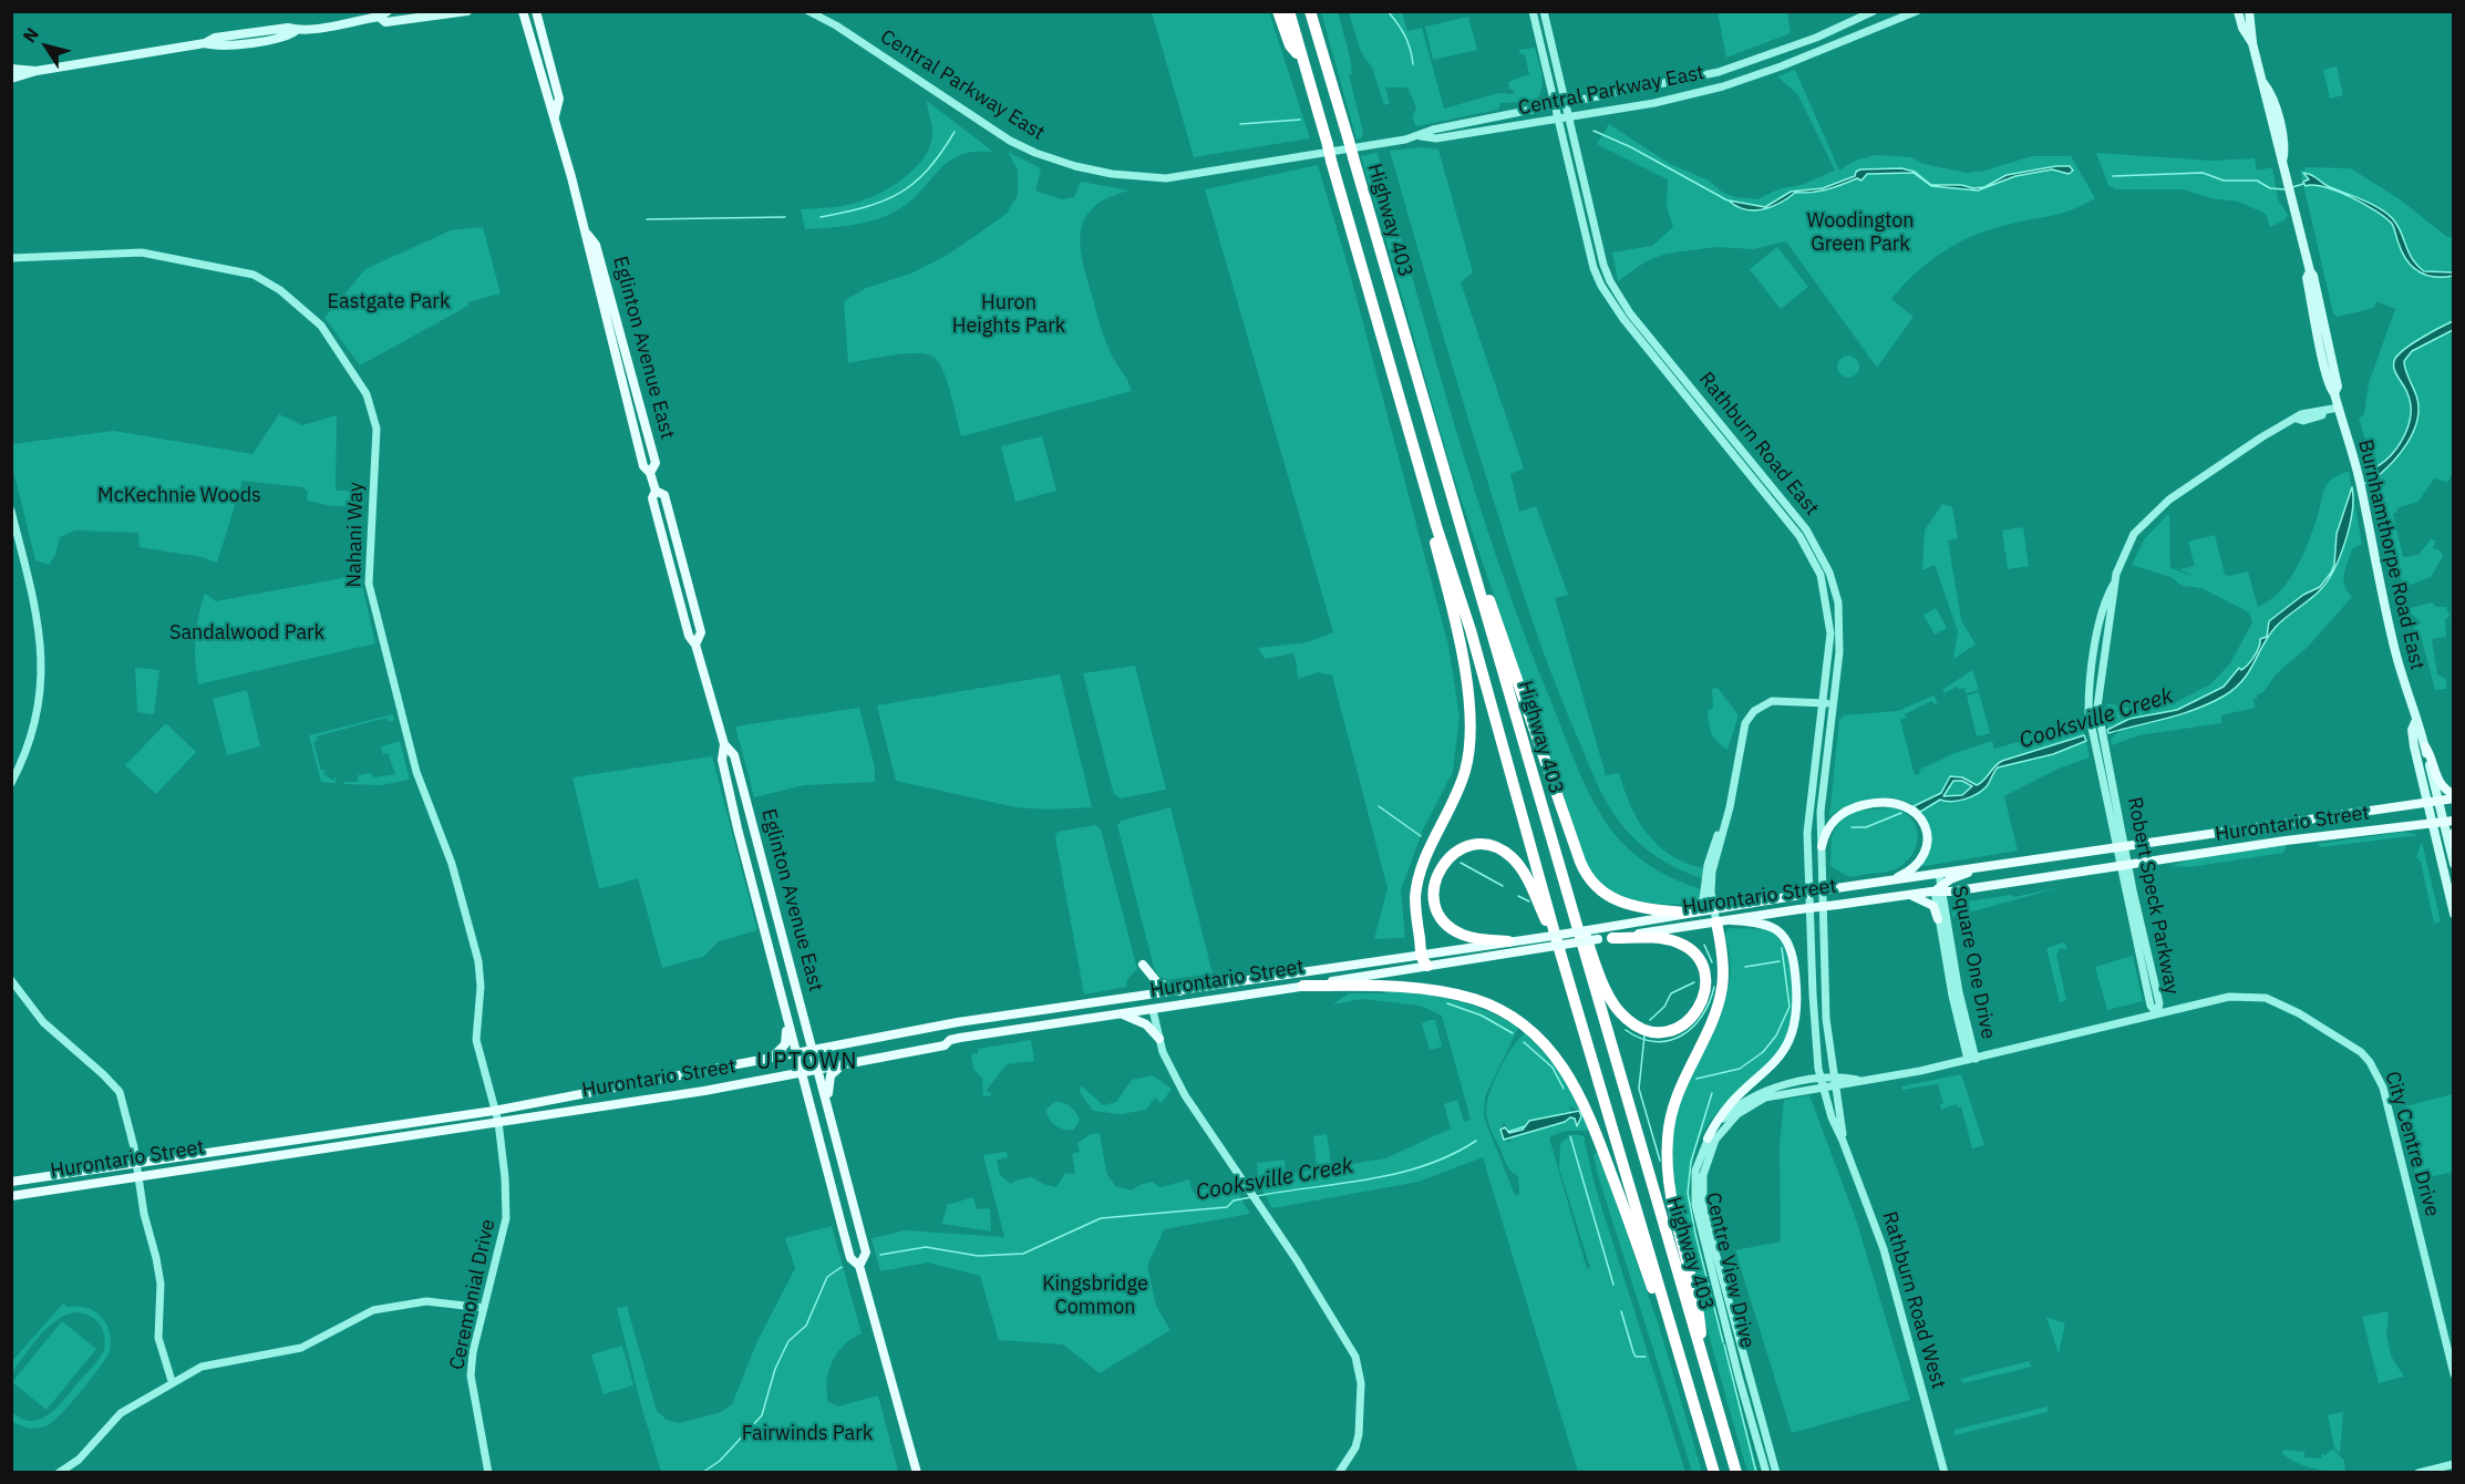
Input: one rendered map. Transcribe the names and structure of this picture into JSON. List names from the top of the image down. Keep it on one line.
{"streets":{"highway":["Highway 403"],"main road":["Eglinton Avenue East","Burnhamthorpe Road East","Hurontario Street"],"street":["Central Parkway East","Rathburn Road East","Nahani Way","Robert Speck Parkway","Square One Drive","City Centre Drive","Centre View Drive","Ceremonial Drive","Rathburn Road West"]},"crossings":[["Central Parkway East","Rathburn Road East"],["Eglinton Avenue East","Hurontario Street"],["Rathburn Road East","Rathburn Road West"],["Nahani Way","Hurontario Street"],["Nahani Way","Ceremonial Drive"],["Burnhamthorpe Road East","Hurontario Street"],["Burnhamthorpe Road East","Robert Speck Parkway"],["Hurontario Street","Robert Speck Parkway"],["Hurontario Street","Square One Drive"],["Hurontario Street","Ceremonial Drive"],["Robert Speck Parkway","City Centre Drive"],["Square One Drive","City Centre Drive"],["City Centre Drive","Centre View Drive"],["City Centre Drive","Rathburn Road West"],["Centre View Drive","Rathburn Road West"]],"districts":["UPTOWN"],"water":["Cooksville Creek"],"parks":["Woodington Green Park","Eastgate Park","Huron Heights Park","McKechnie Woods","Sandalwood Park","Kingsbridge Common","Fairwinds Park"],"north":"top left"}
